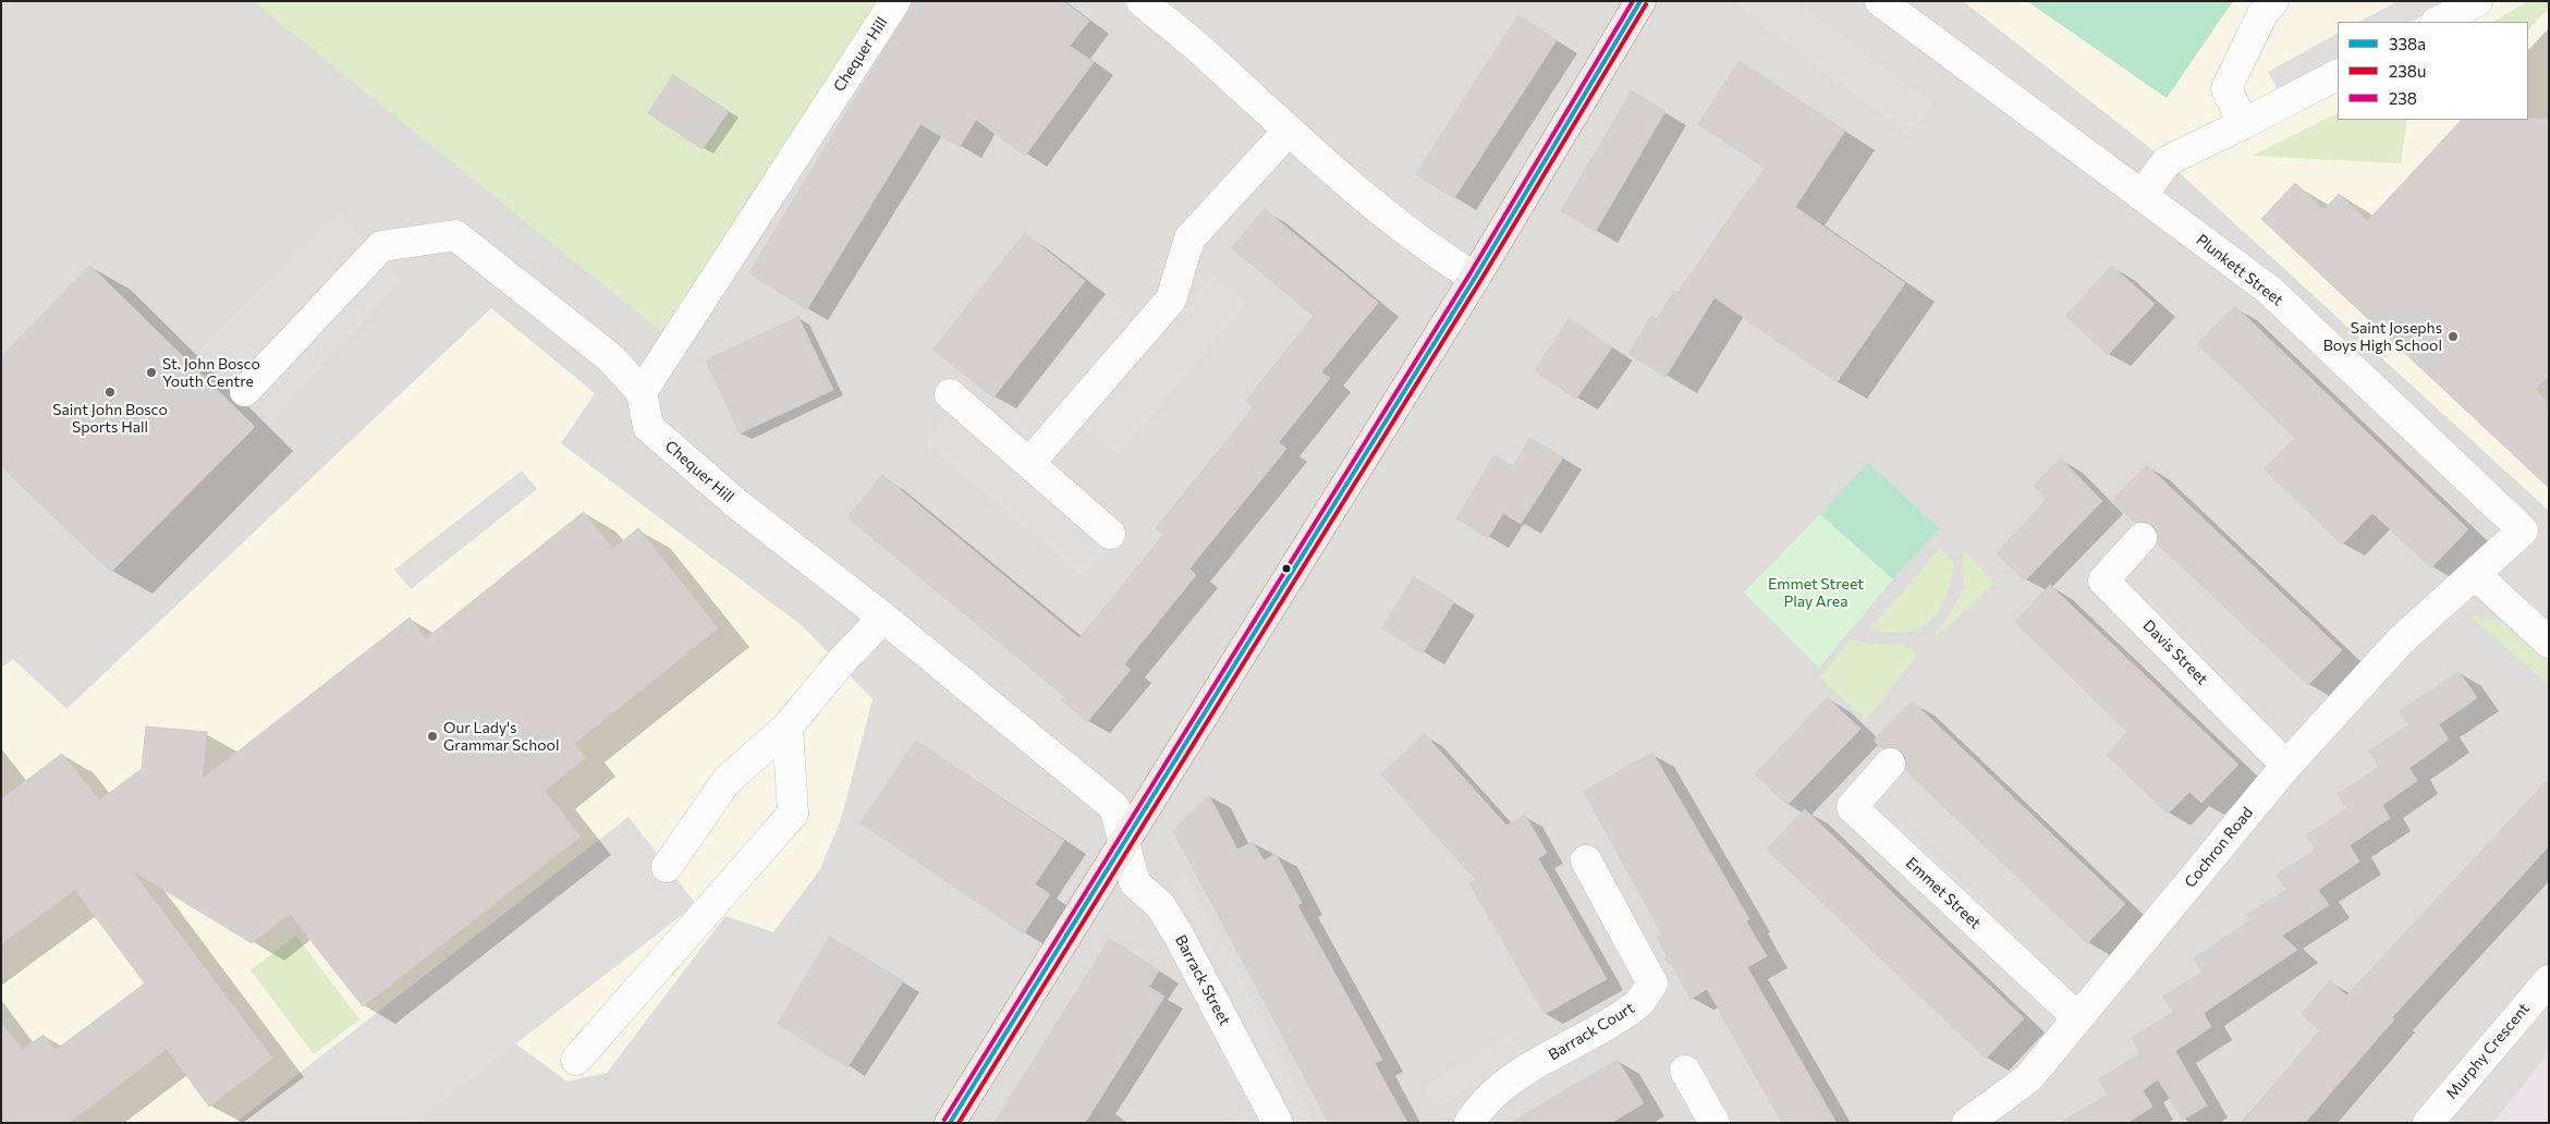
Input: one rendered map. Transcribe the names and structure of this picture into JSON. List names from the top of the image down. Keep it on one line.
{"streets":{"street":["Chequer Hill","Plunkett Street","Davis Street","Cochron Road","Emmet Street","Barrack Street","Barrack Court","Murphy Crescent"]},"crossings":[["Chequer Hill","Barrack Street"],["Plunkett Street","Cochron Road"],["Davis Street","Cochron Road"],["Cochron Road","Emmet Street"]],"parks":["Emmet Street Play Area"],"places":["Saint Josephs Boys High School","St. John Bosco Youth Centre","Saint John Bosco Sports Hall","Our Lady's Grammar School"],"lines":["transit line 338a","transit line 238","transit line 238u"],"legend":["338a","238u","238"]}
